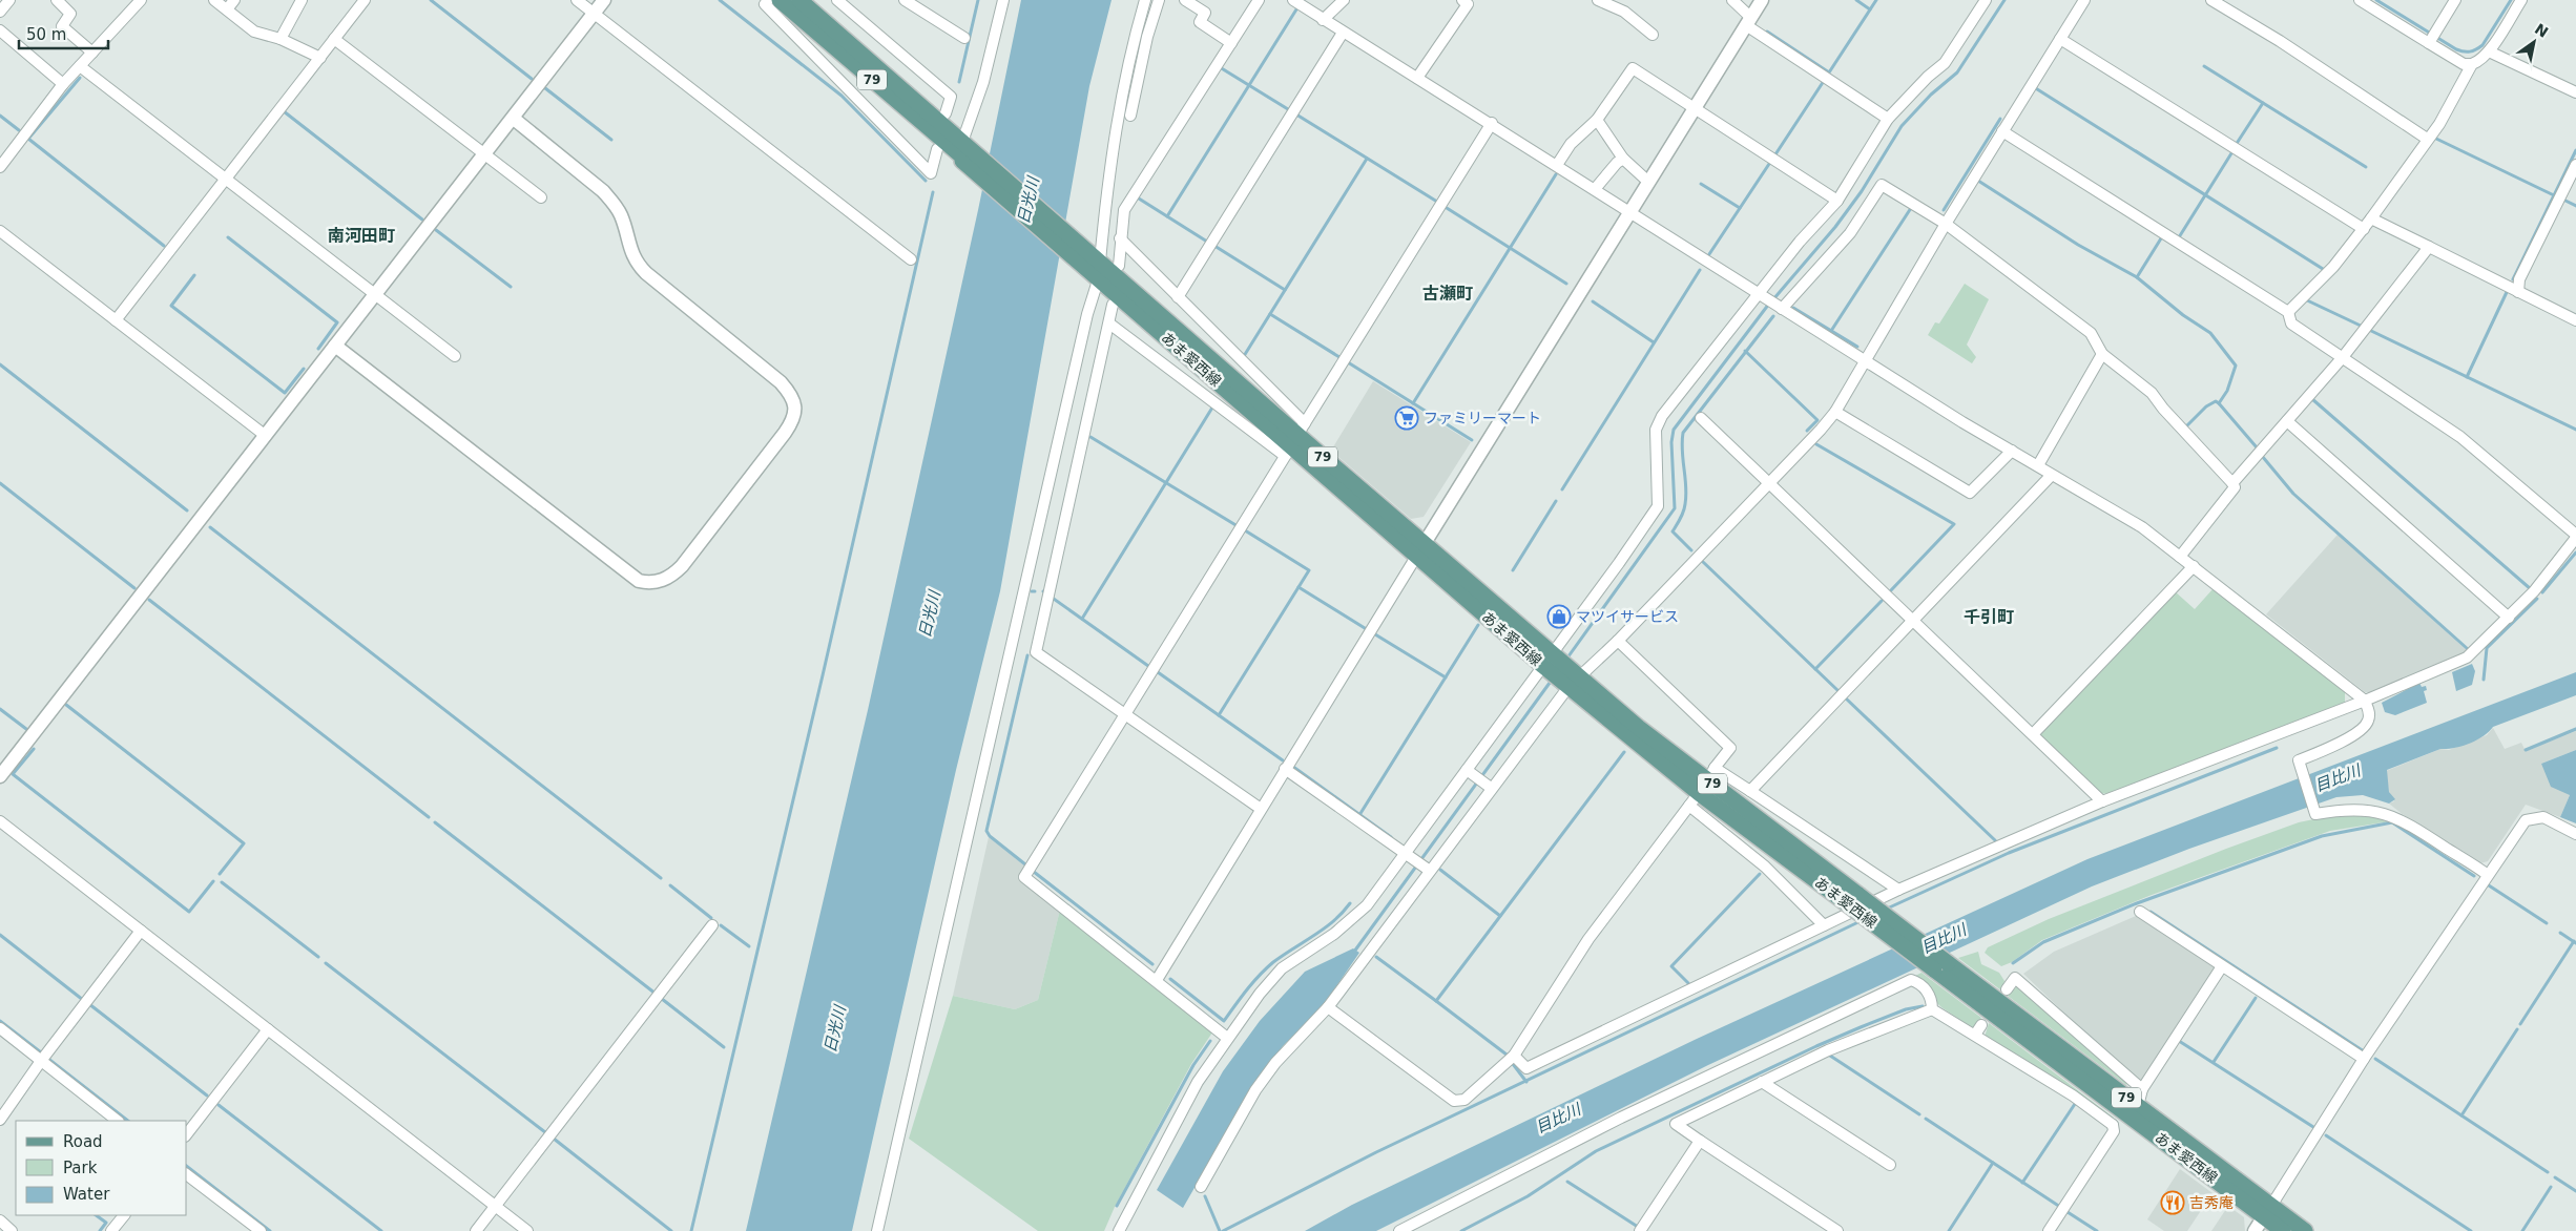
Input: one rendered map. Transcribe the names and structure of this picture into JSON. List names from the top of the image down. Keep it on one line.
{"streets":{"main road":["79","あま愛西線"]},"districts":["南河田町","古瀬町","千引町"],"water":["日光川","目比川"],"places":{"supermarket":["ファミリーマート"],"shop":["マツイサービス"],"restaurant":["吉秀庵"]},"legend":["Road","Park","Water"],"scale_bar":"50 m","north":"top right"}
